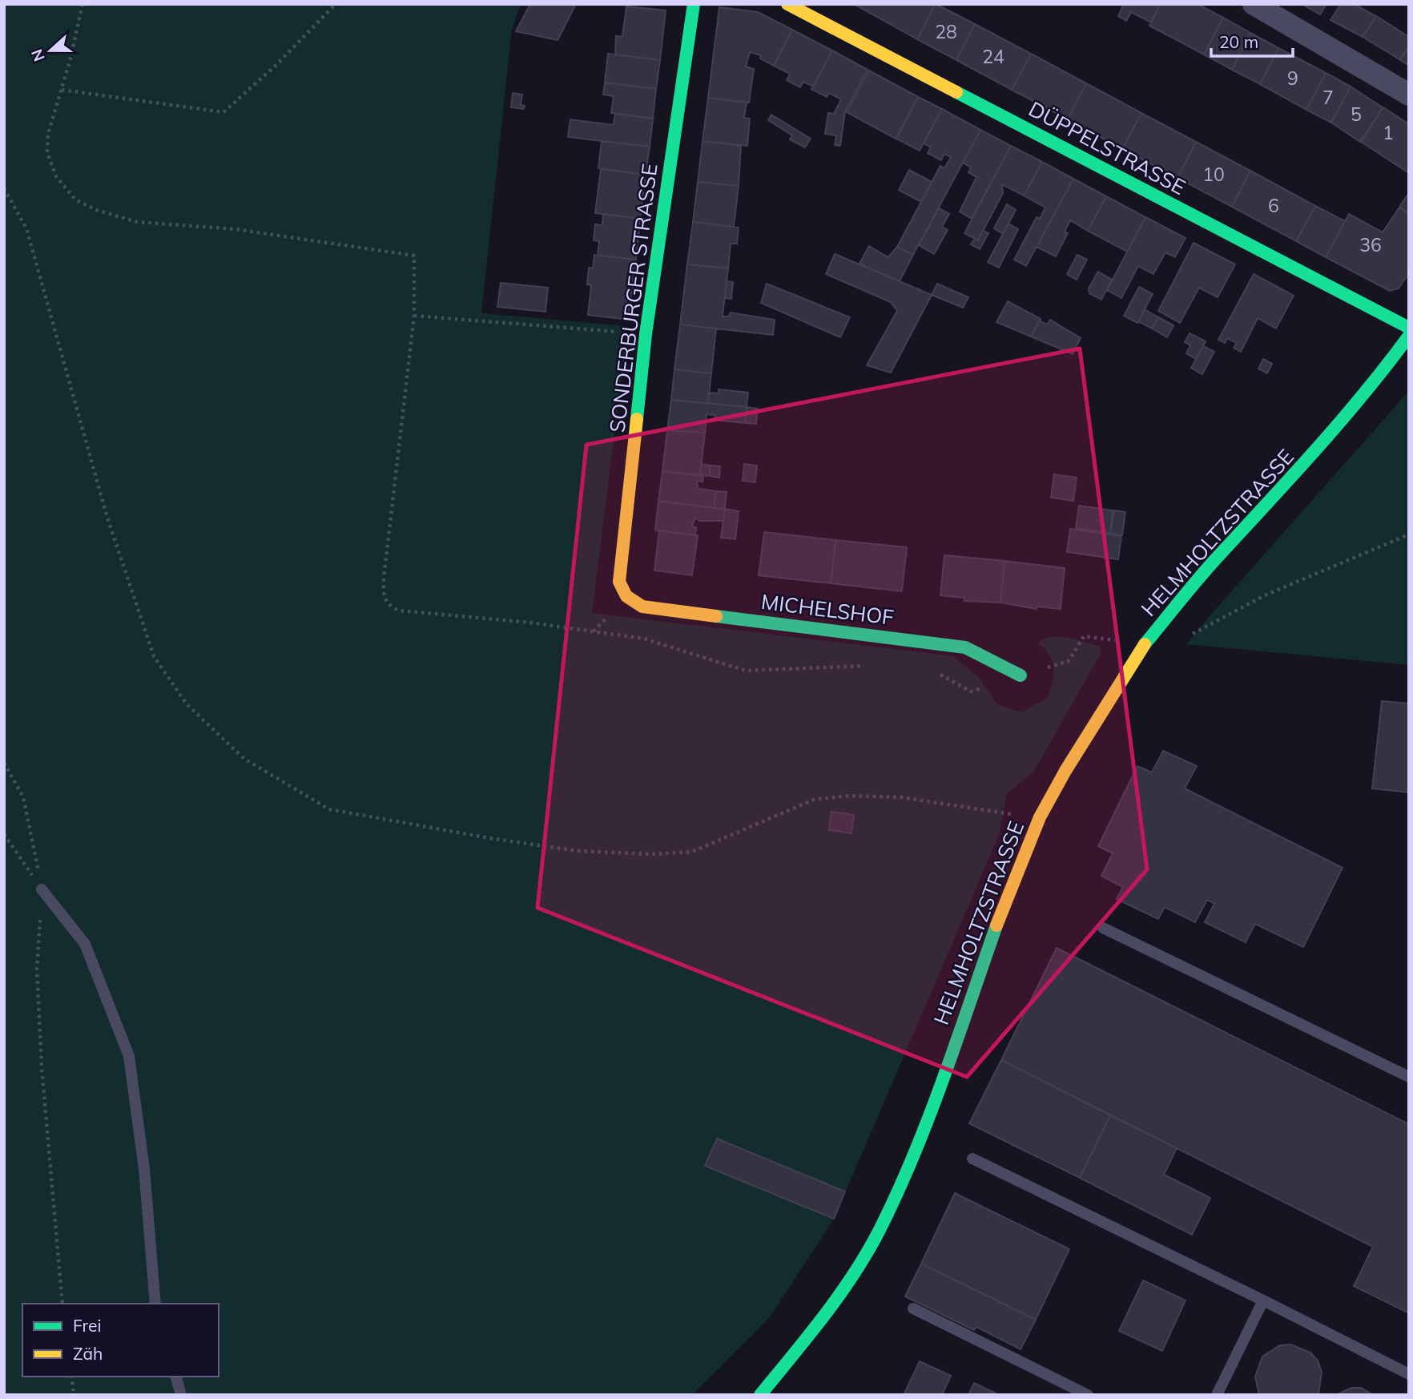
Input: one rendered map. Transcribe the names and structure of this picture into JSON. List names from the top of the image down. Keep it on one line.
{"streets":{"street":["DÜPPELSTRASSE","SONDERBURGER STRASSE","HELMHOLTZSTRASSE","MICHELSHOF"]},"crossings":[["SONDERBURGER STRASSE","MICHELSHOF"]],"house_numbers":["28","24","9","7","5","1","10","6","36"],"legend":["Frei","Zäh"],"scale_bar":"20 m","north":"left"}
